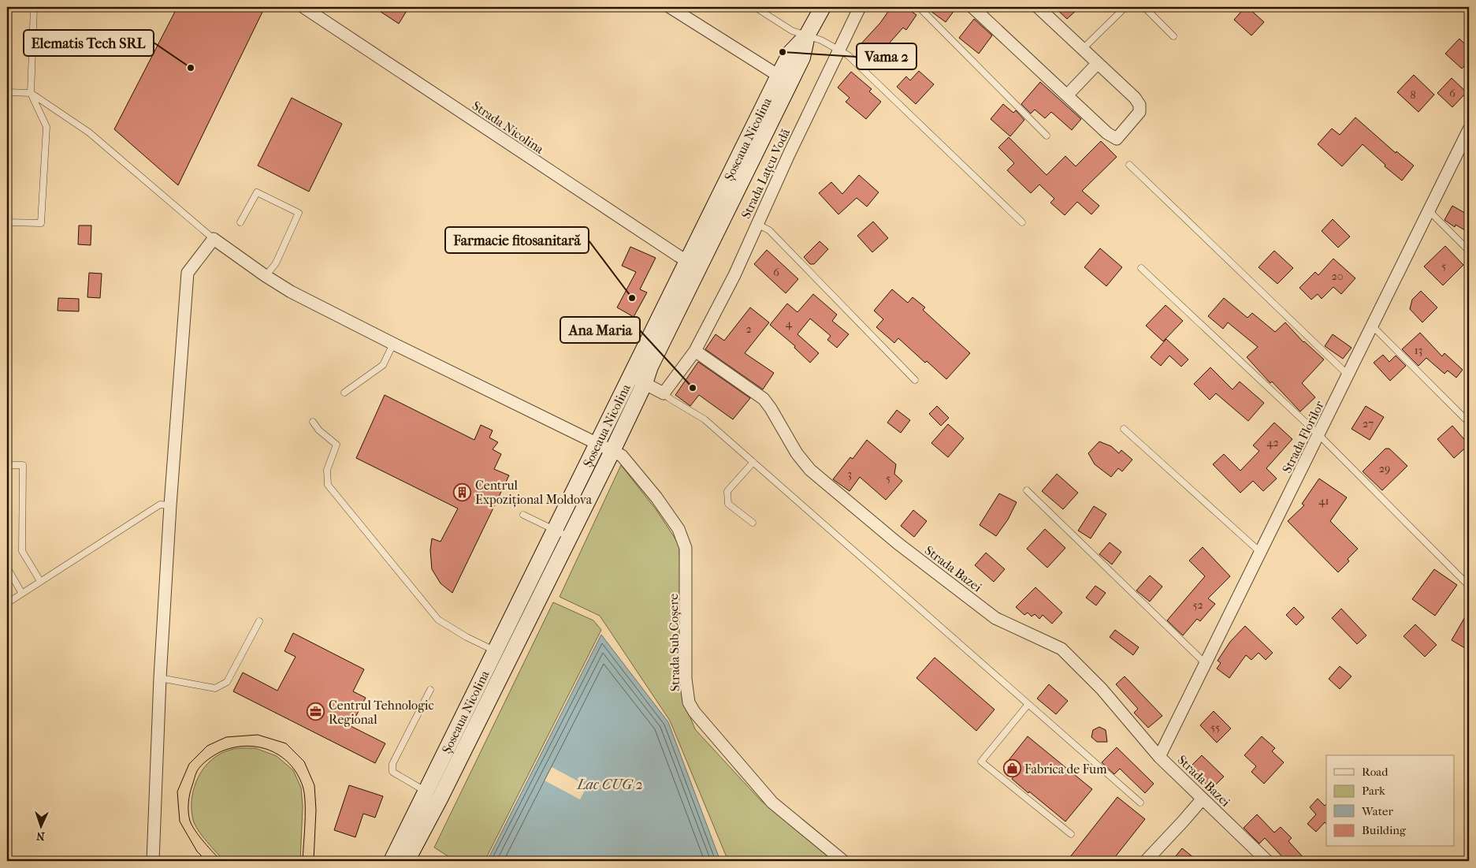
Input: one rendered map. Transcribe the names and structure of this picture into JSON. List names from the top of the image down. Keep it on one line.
{"streets":{"main road":["Șoseaua Nicolina"],"street":["Strada Nicolina","Strada Lațcu Vodă","Strada Florilor","Strada Bazei","Strada Sub Coșere"]},"crossings":[["Strada Nicolina","Șoseaua Nicolina"],["Șoseaua Nicolina","Strada Sub Coșere"],["Strada Lațcu Vodă","Strada Bazei"],["Strada Florilor","Strada Bazei"]],"water":["Lac CUG 2"],"places":{"other":["Vama 2","Elematis Tech SRL","Farmacie fitosanitară","Ana Maria"],"building":["Centrul Expozițional Moldova"],"office":["Centrul Tehnologic Regional"],"shop":["Fabrica de Fum"]},"house_numbers":["6","8","5","6","20","4","2","13","27","42","29","3","5","41","52","55"],"legend":["Road","Park","Water","Building"],"north":"bottom"}
